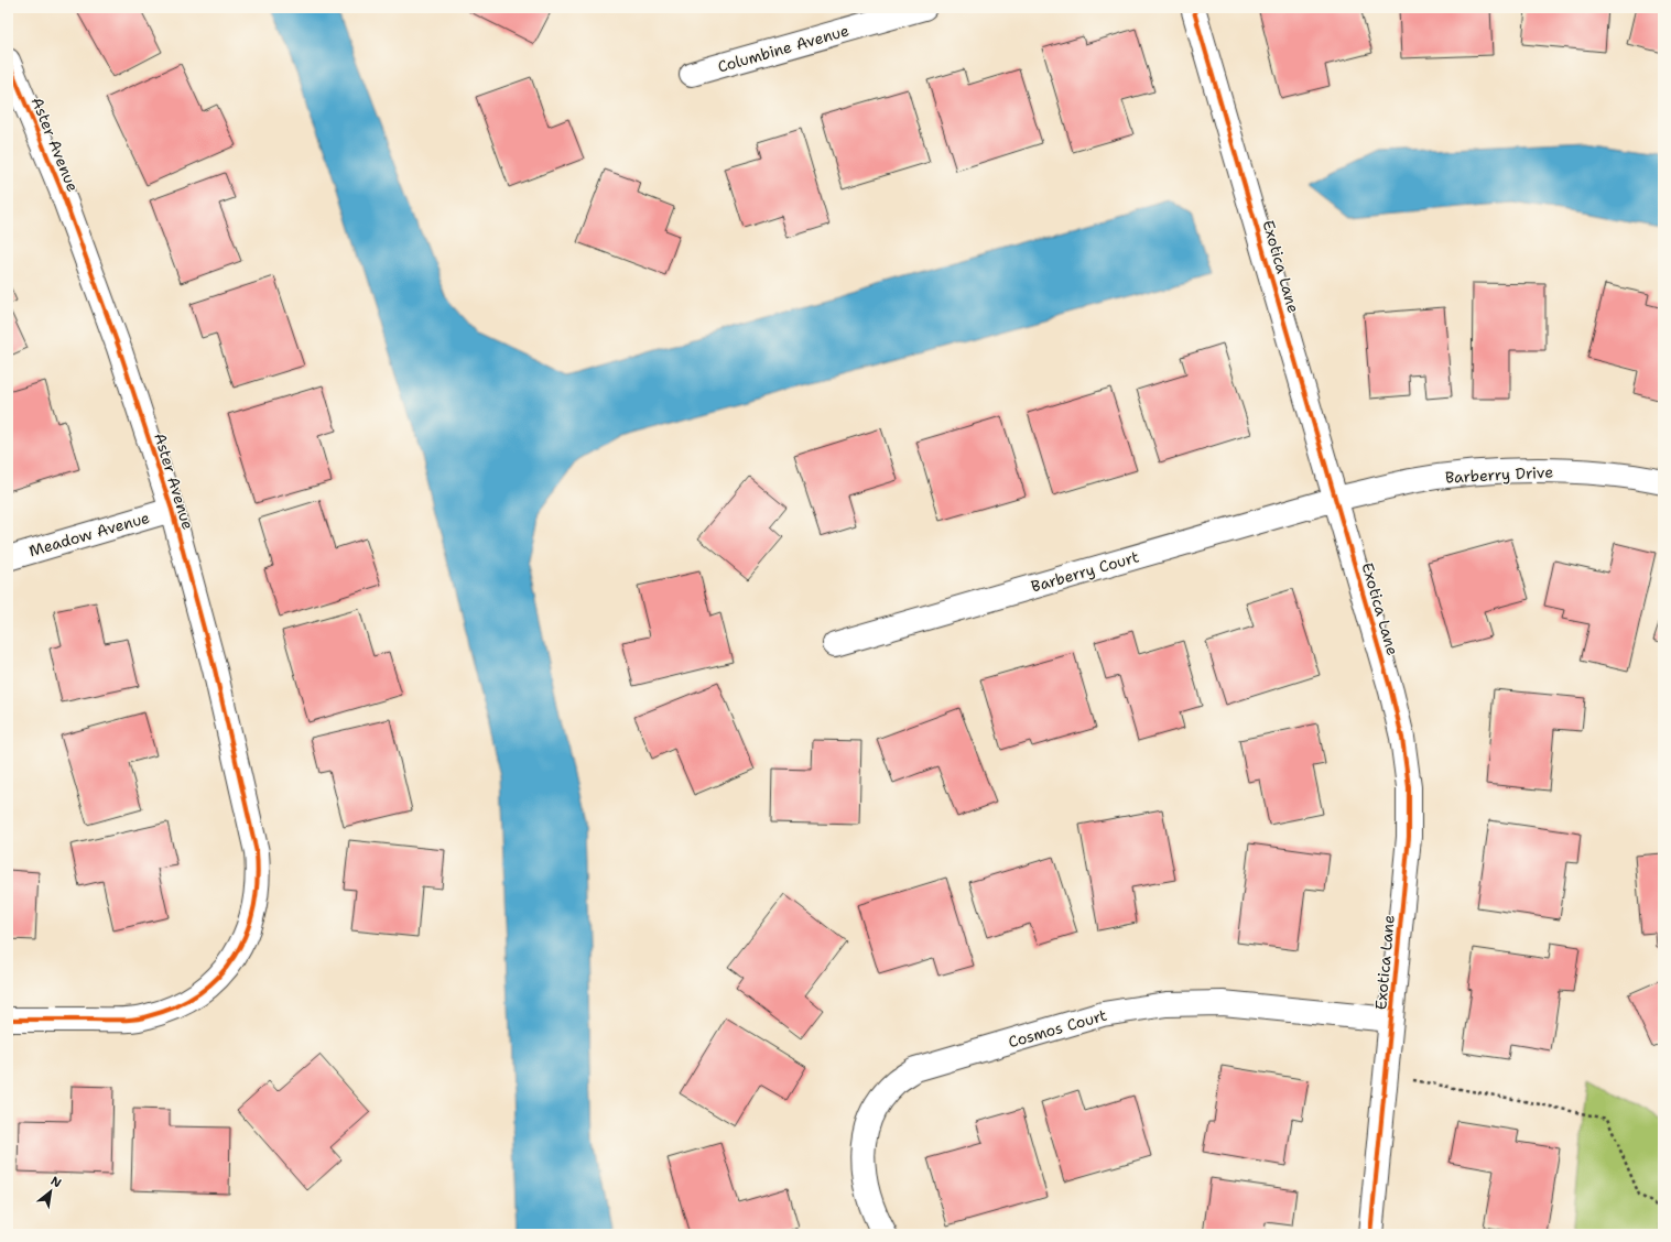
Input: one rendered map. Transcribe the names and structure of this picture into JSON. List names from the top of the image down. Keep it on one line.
{"streets":{"street":["Columbine Avenue","Aster Avenue","Exotica Lane","Barberry Drive","Meadow Avenue","Barberry Court","Cosmos Court"]},"crossings":[["Aster Avenue","Meadow Avenue"],["Exotica Lane","Barberry Drive"],["Exotica Lane","Barberry Court"],["Exotica Lane","Cosmos Court"],["Barberry Drive","Barberry Court"]],"north":"top right"}
